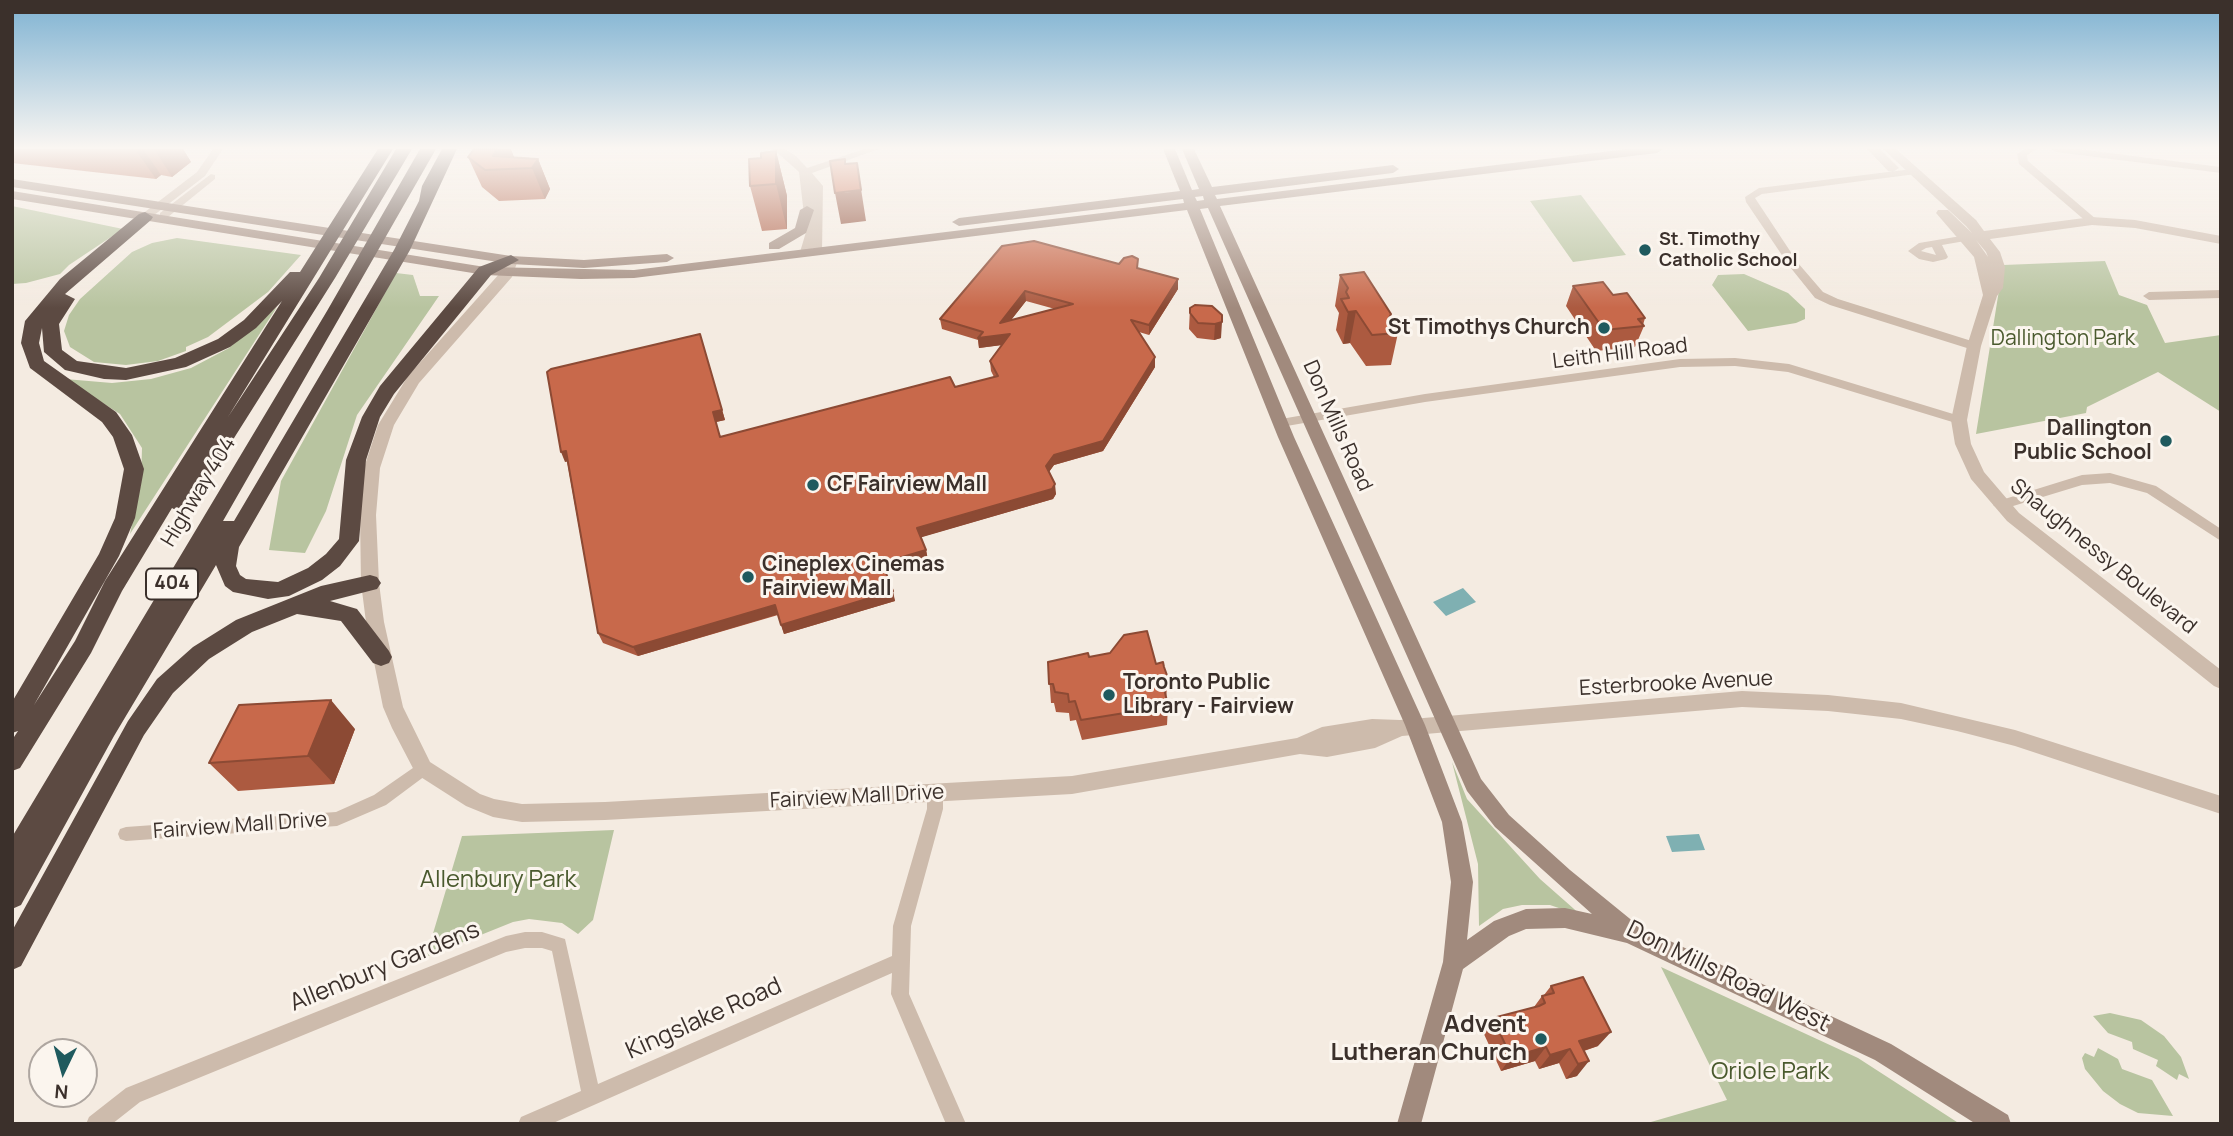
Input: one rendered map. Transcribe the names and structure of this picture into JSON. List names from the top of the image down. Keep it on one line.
{"streets":{"highway":["Highway 404","404"],"main road":["Don Mills Road","Don Mills Road West"],"street":["Leith Hill Road","Shaughnessy Boulevard","Esterbrooke Avenue","Fairview Mall Drive","Allenbury Gardens","Kingslake Road"]},"crossings":[["Leith Hill Road","Don Mills Road"],["Leith Hill Road","Shaughnessy Boulevard"],["Don Mills Road","Esterbrooke Avenue"],["Don Mills Road","Don Mills Road West"],["Esterbrooke Avenue","Fairview Mall Drive"],["Esterbrooke Avenue","Don Mills Road West"],["Allenbury Gardens","Kingslake Road"]],"parks":["Dallington Park","Allenbury Park","Oriole Park"],"places":["St. Timothy Catholic School","St Timothys Church","Dallington Public School","CF Fairview Mall","Cineplex Cinemas Fairview Mall","Toronto Public Library - Fairview","Advent Lutheran Church"],"north":"bottom"}
